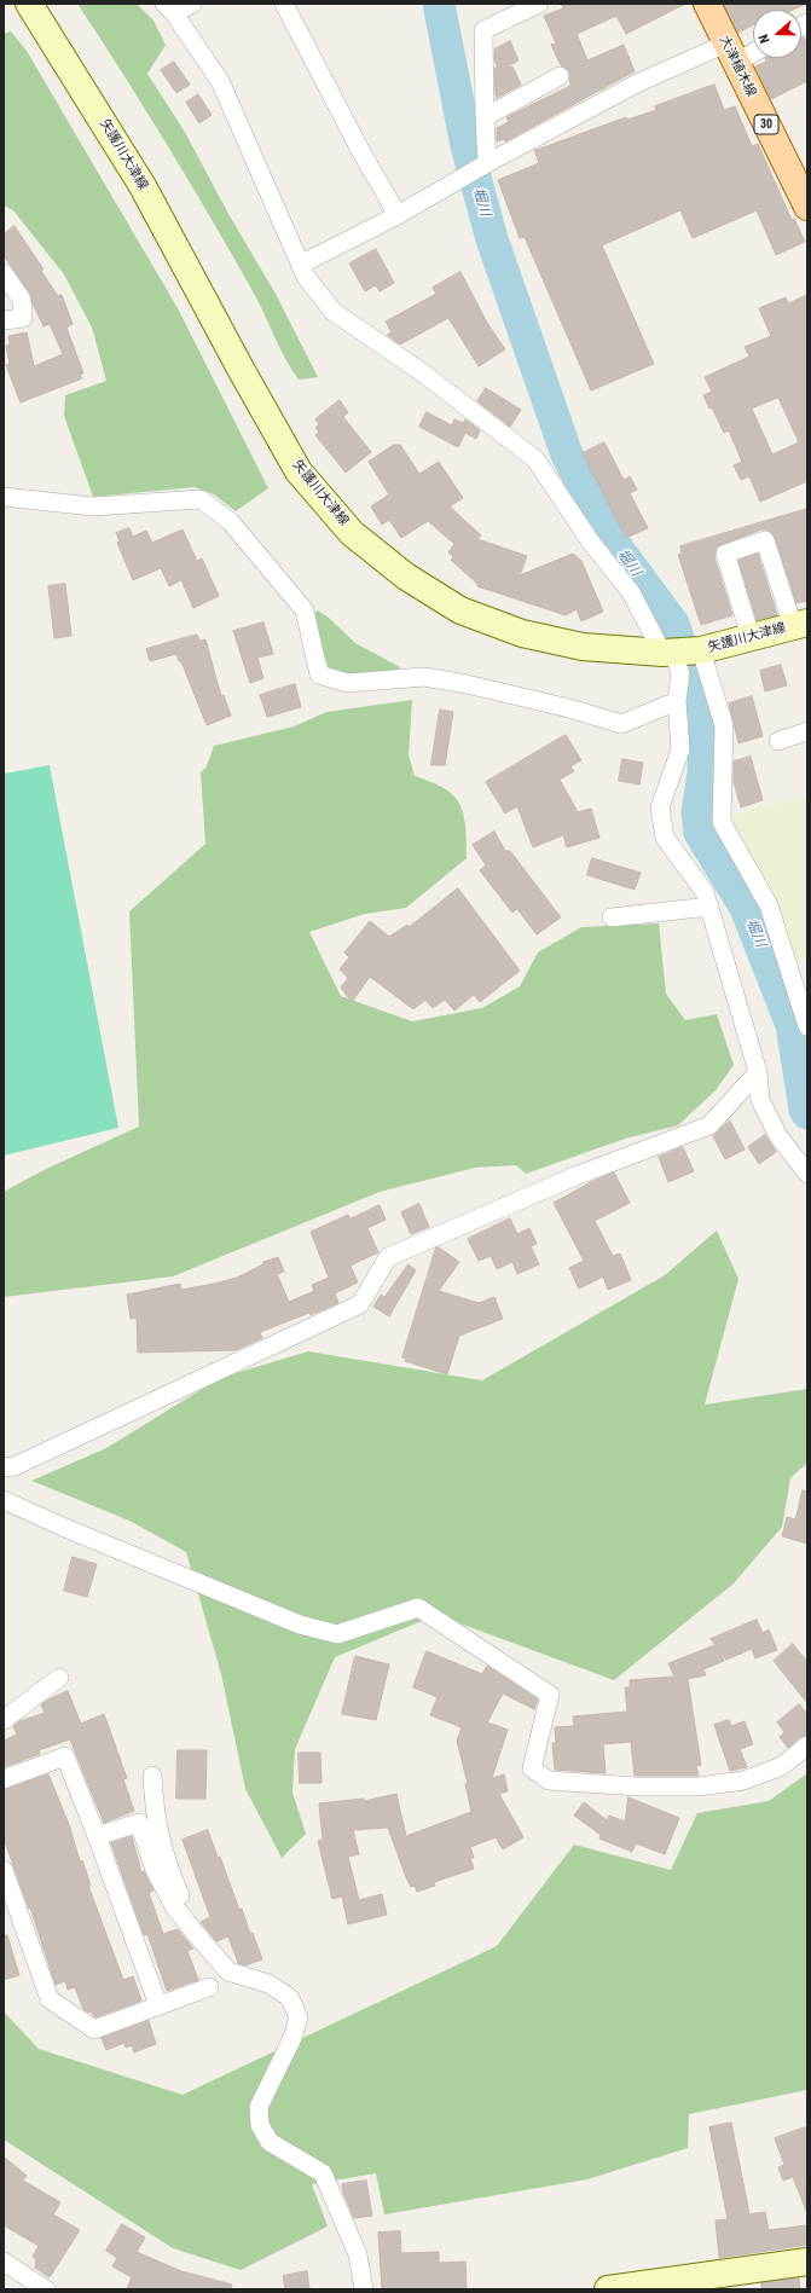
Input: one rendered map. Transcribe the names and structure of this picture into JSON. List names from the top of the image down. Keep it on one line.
{"streets":{"main road":["大津植木線","30","矢護川大津線"]},"water":["堀川"],"north":"left"}
